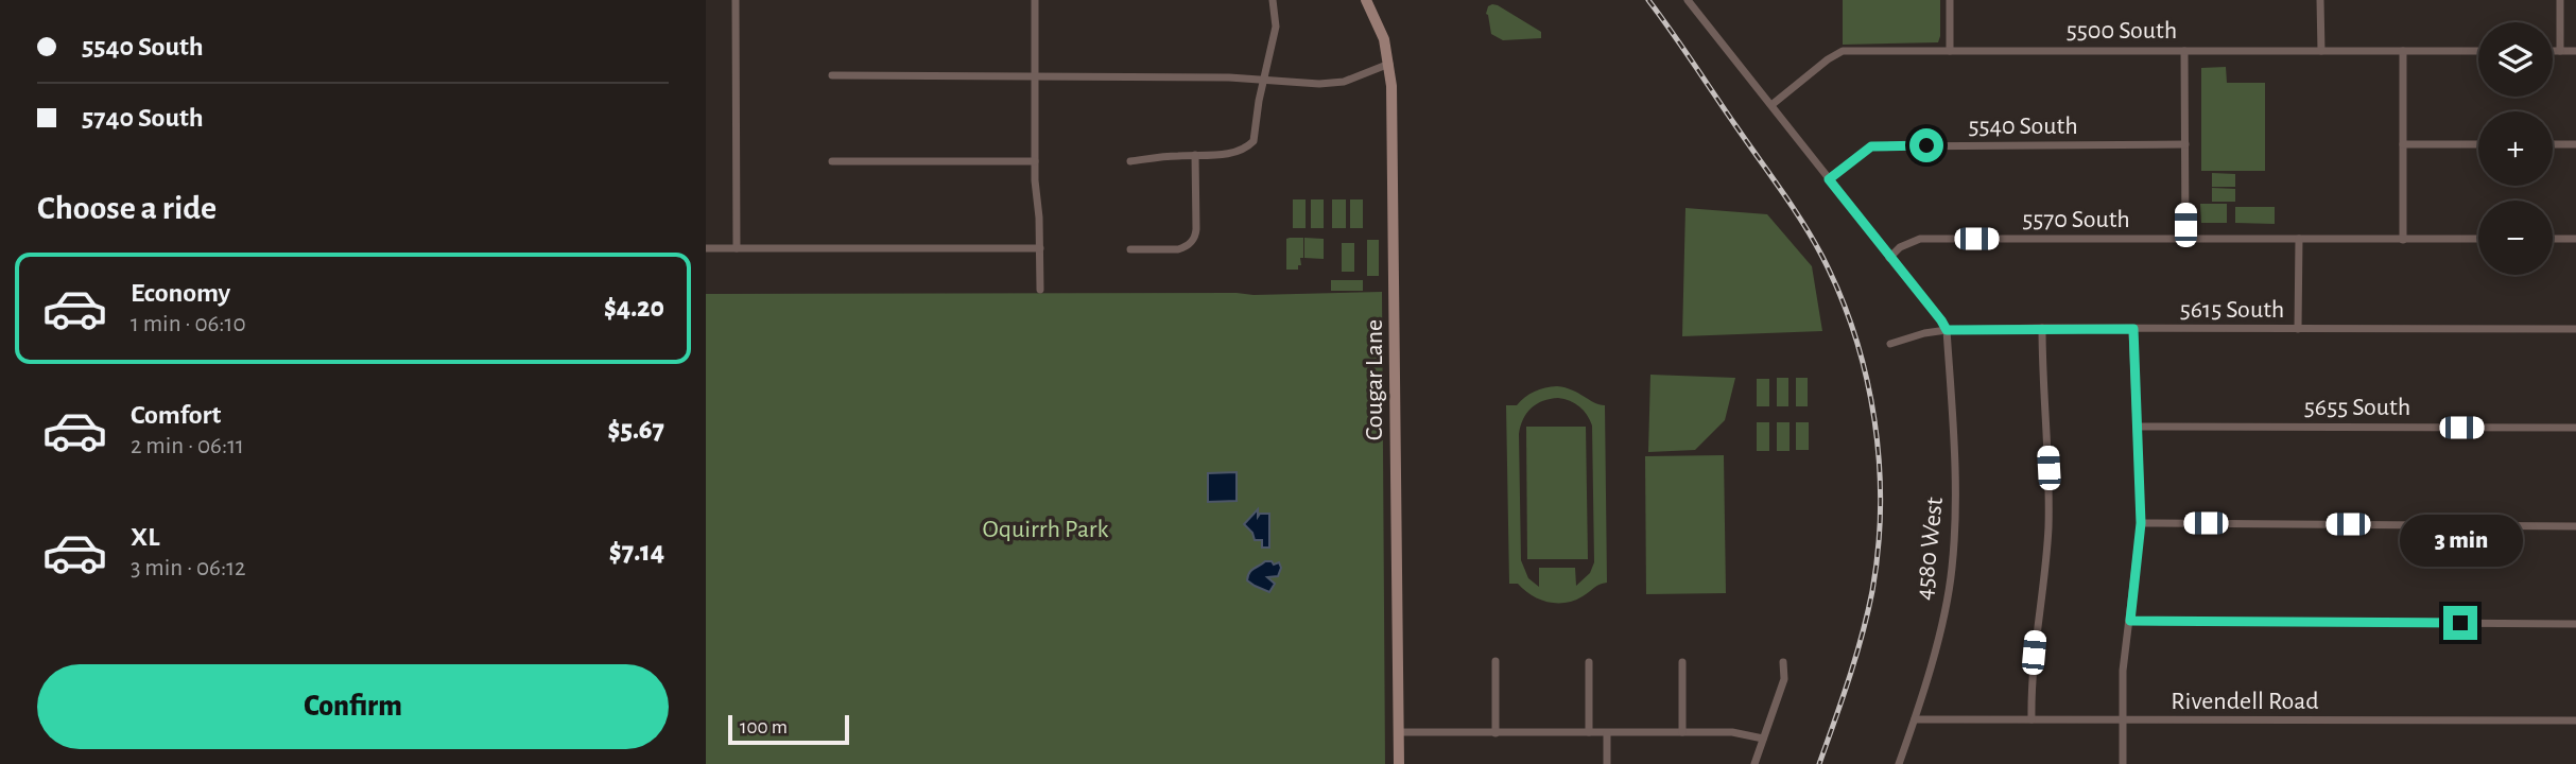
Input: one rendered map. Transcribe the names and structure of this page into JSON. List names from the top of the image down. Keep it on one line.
{"streets":{"main road":["Cougar Lane"],"street":["5500 South","5540 South","5570 South","5615 South","5655 South","4580 West","Rivendell Road"]},"crossings":[["5615 South","4580 West"],["4580 West","Rivendell Road"]],"parks":["Oquirrh Park"],"scale_bar":"100 m","page":{"banner":["5540 South","5740 South"],"map_buttons":["+","−"],"heading":"Choose a ride","list":[{"name":"Economy","note":"1 min · 06:10","value":"$4.20"},{"name":"Comfort","note":"2 min · 06:11","value":"$5.67"},{"name":"XL","note":"3 min · 06:12","value":"$7.14"}],"bubble":"3 min","buttons":"Confirm","scale":"100 m"}}
